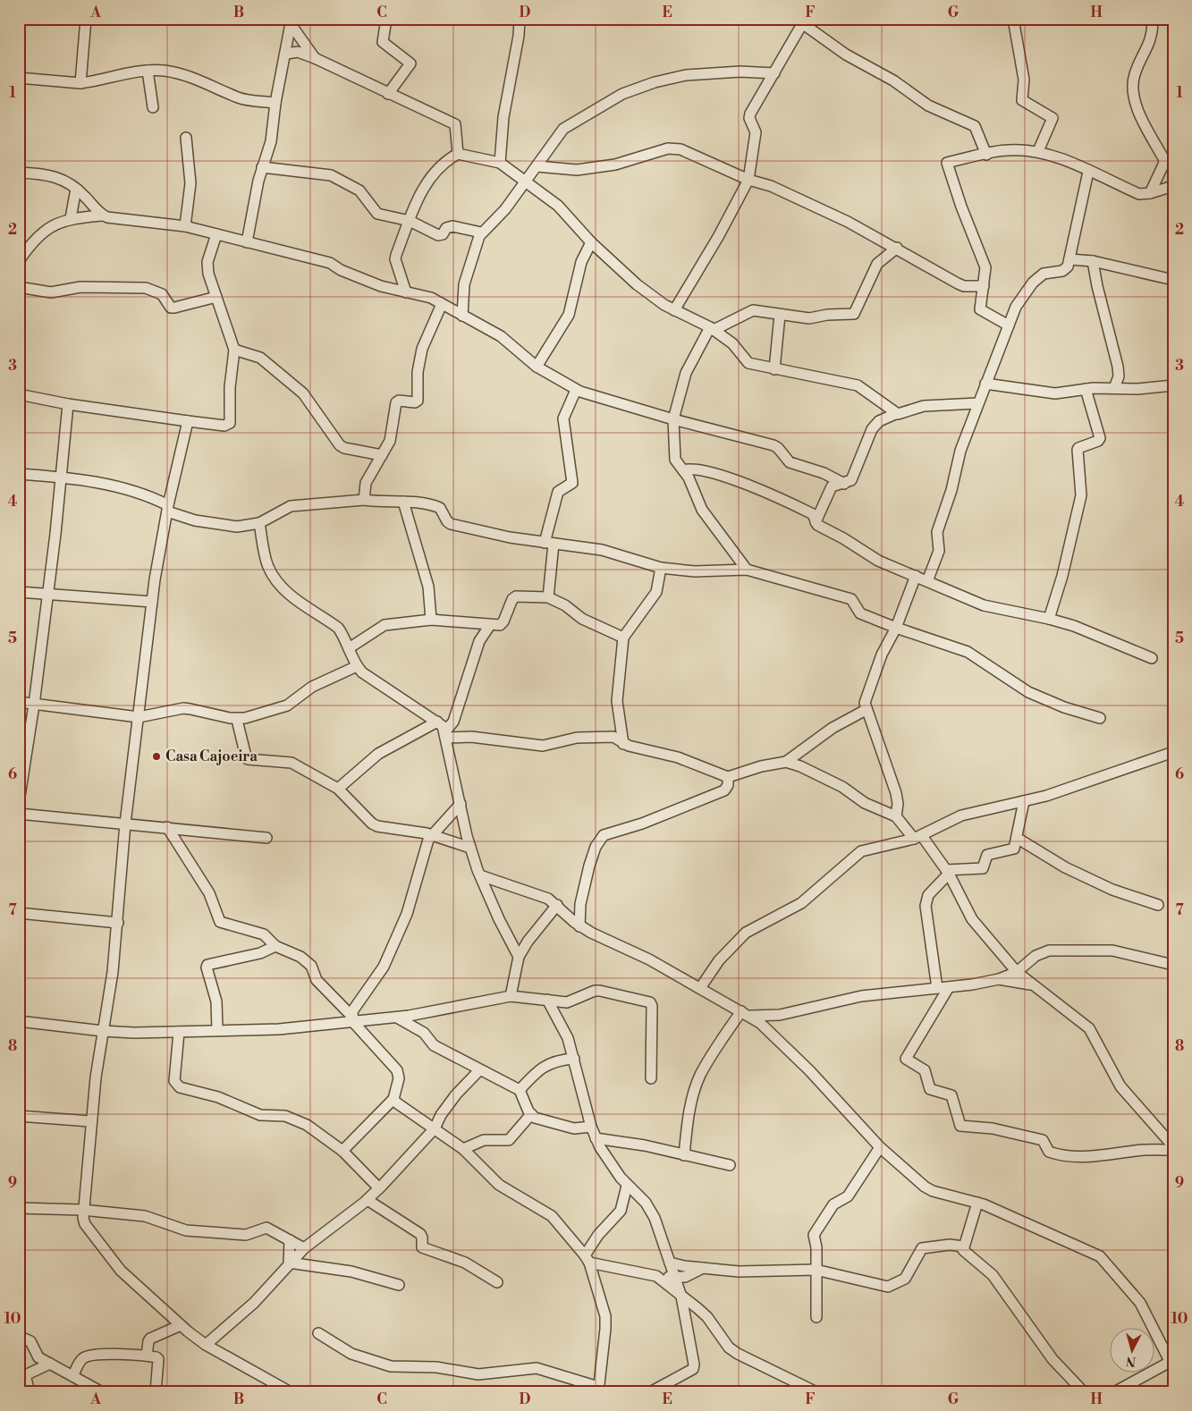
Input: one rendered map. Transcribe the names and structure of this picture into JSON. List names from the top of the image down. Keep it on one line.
{"places":["Casa Cajoeira"],"north":"bottom","grid":{"columns":["A","B","C","D","E","F","G","H"],"rows":["1","2","3","4","5","6","7","8","9","10"]}}
